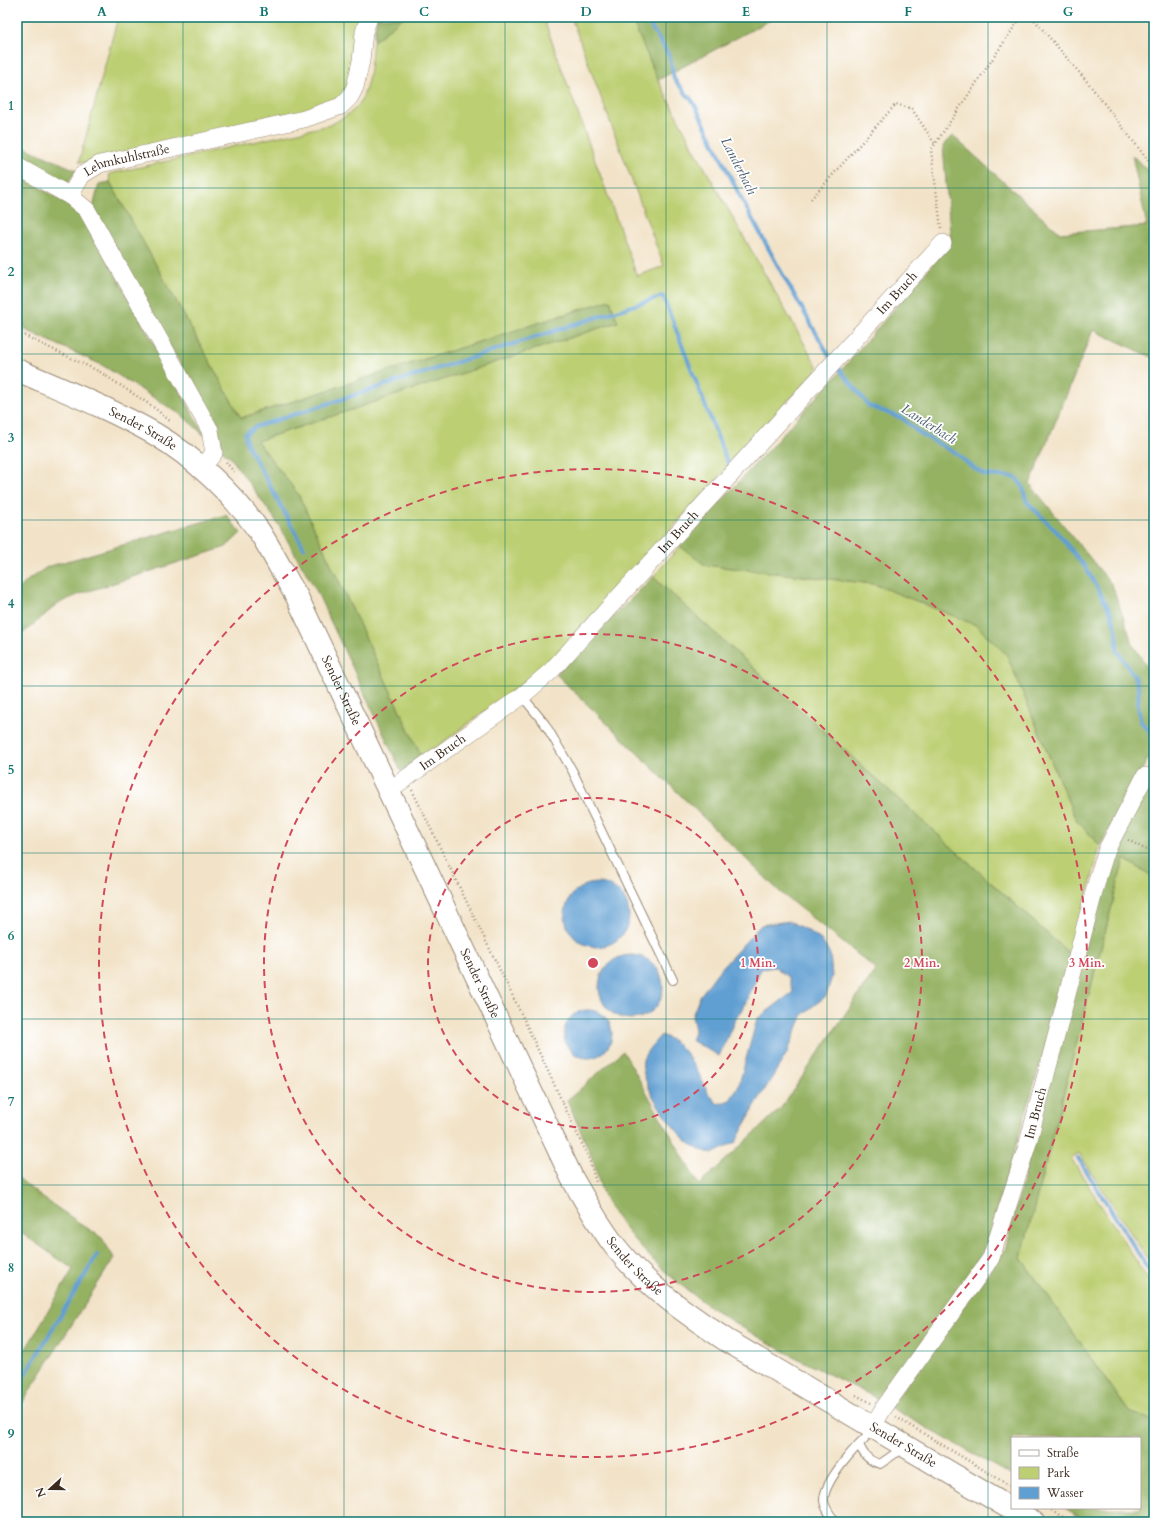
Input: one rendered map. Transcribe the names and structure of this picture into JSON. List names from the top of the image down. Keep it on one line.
{"streets":{"main road":["Sender Straße"],"street":["Lehmkuhlstraße","Im Bruch"]},"crossings":[["Im Bruch","Sender Straße"]],"water":["Landerbach"],"legend":["Straße","Park","Wasser"],"north":"left","grid":{"columns":["A","B","C","D","E","F","G"],"rows":["1","2","3","4","5","6","7","8","9"]},"rings":["1 Min.","2 Min.","3 Min."]}
